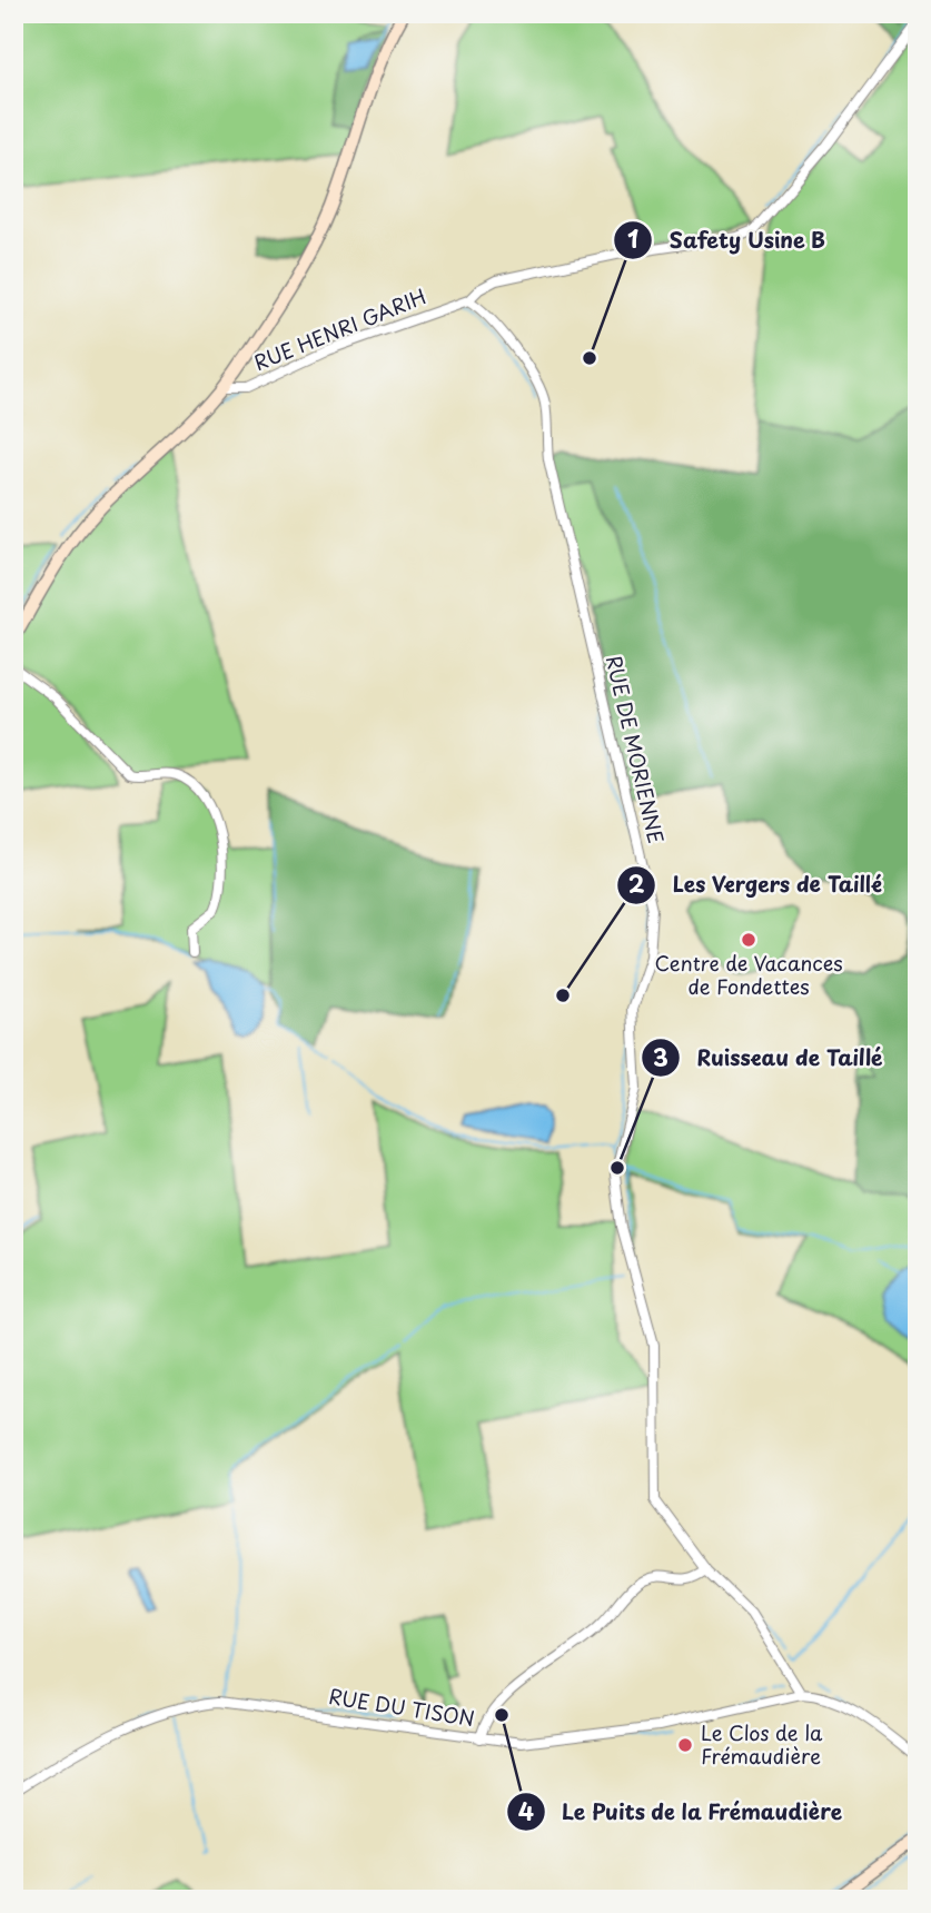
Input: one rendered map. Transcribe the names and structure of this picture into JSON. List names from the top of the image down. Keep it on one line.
{"streets":{"street":["RUE HENRI GARIH","RUE DE MORIENNE","RUE DU TISON"]},"crossings":[["RUE HENRI GARIH","RUE DE MORIENNE"],["RUE DE MORIENNE","RUE DU TISON"]],"places":["Safety Usine B","Centre de Vacances de Fondettes","Les Vergers de Taillé","Ruisseau de Taillé","Le Puits de la Frémaudière","Le Clos de la Frémaudière"]}
